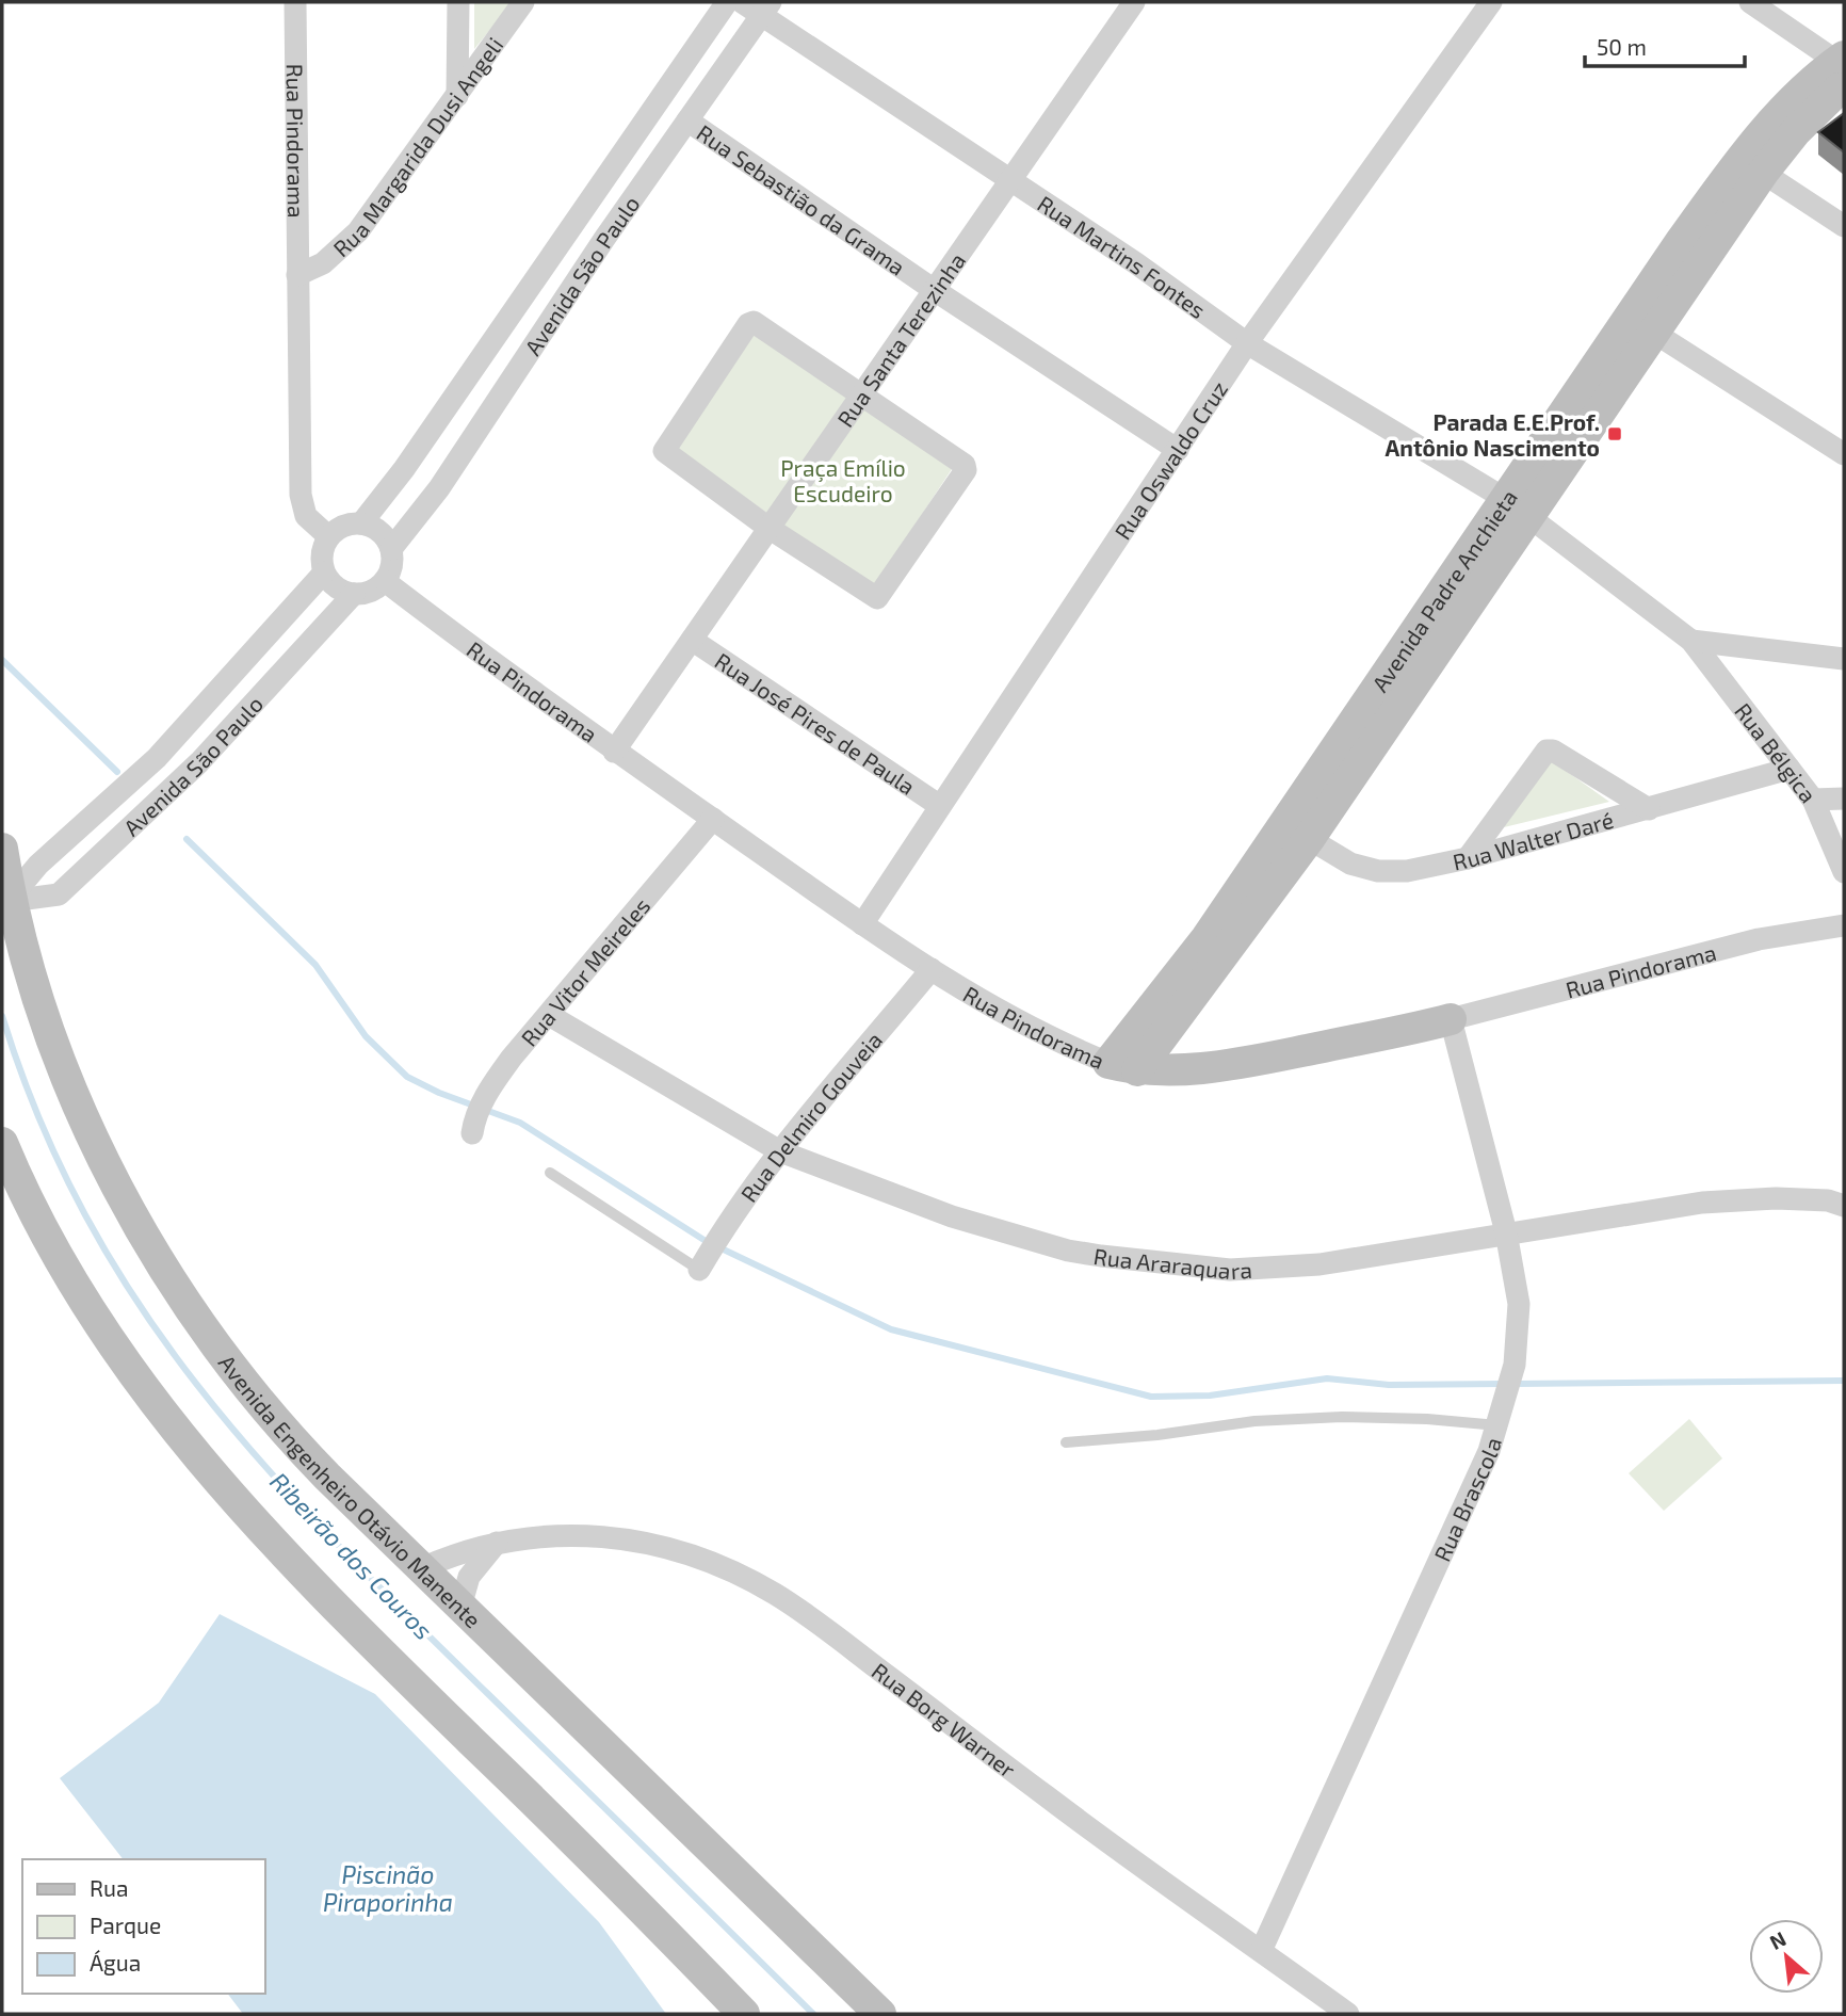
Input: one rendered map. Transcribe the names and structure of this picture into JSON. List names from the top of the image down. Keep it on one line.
{"streets":{"main road":["Rua Pindorama","Avenida Padre Anchieta","Avenida Engenheiro Otávio Manente"],"street":["Rua Margarida Dusi Angeli","Rua Sebastião da Grama","Rua Martins Fontes","Avenida São Paulo","Rua Santa Terezinha","Rua Oswaldo Cruz","Rua José Pires de Paula","Rua Bélgica","Rua Walter Daré","Rua Vitor Meireles","Rua Delmiro Gouveia","Rua Araraquara","Rua Brascola","Rua Borg Warner"]},"crossings":[["Rua Pindorama","Rua Margarida Dusi Angeli"],["Rua Pindorama","Avenida São Paulo"],["Rua Pindorama","Rua Santa Terezinha"],["Rua Pindorama","Rua Oswaldo Cruz"],["Rua Pindorama","Avenida Padre Anchieta"],["Rua Pindorama","Rua Vitor Meireles"],["Rua Pindorama","Rua Delmiro Gouveia"],["Rua Pindorama","Rua Brascola"],["Rua Sebastião da Grama","Avenida São Paulo"],["Rua Sebastião da Grama","Rua Santa Terezinha"],["Rua Sebastião da Grama","Rua Oswaldo Cruz"],["Rua Martins Fontes","Avenida São Paulo"],["Rua Martins Fontes","Rua Santa Terezinha"],["Rua Martins Fontes","Rua Oswaldo Cruz"],["Rua Martins Fontes","Avenida Padre Anchieta"],["Rua Martins Fontes","Rua Bélgica"],["Avenida São Paulo","Avenida Engenheiro Otávio Manente"],["Rua Santa Terezinha","Rua José Pires de Paula"],["Rua Oswaldo Cruz","Rua José Pires de Paula"],["Avenida Padre Anchieta","Rua Walter Daré"],["Rua Bélgica","Rua Walter Daré"],["Rua Vitor Meireles","Rua Araraquara"],["Rua Delmiro Gouveia","Rua Araraquara"],["Rua Araraquara","Rua Brascola"],["Avenida Engenheiro Otávio Manente","Rua Borg Warner"],["Rua Brascola","Rua Borg Warner"]],"water":["Ribeirão dos Couros","Piscinão Piraporinha"],"parks":["Praça Emílio Escudeiro"],"places":{"transit":["Parada E.E.Prof. Antônio Nascimento"]},"legend":["Rua","Parque","Água"],"scale_bar":"50 m","north":"top left"}
